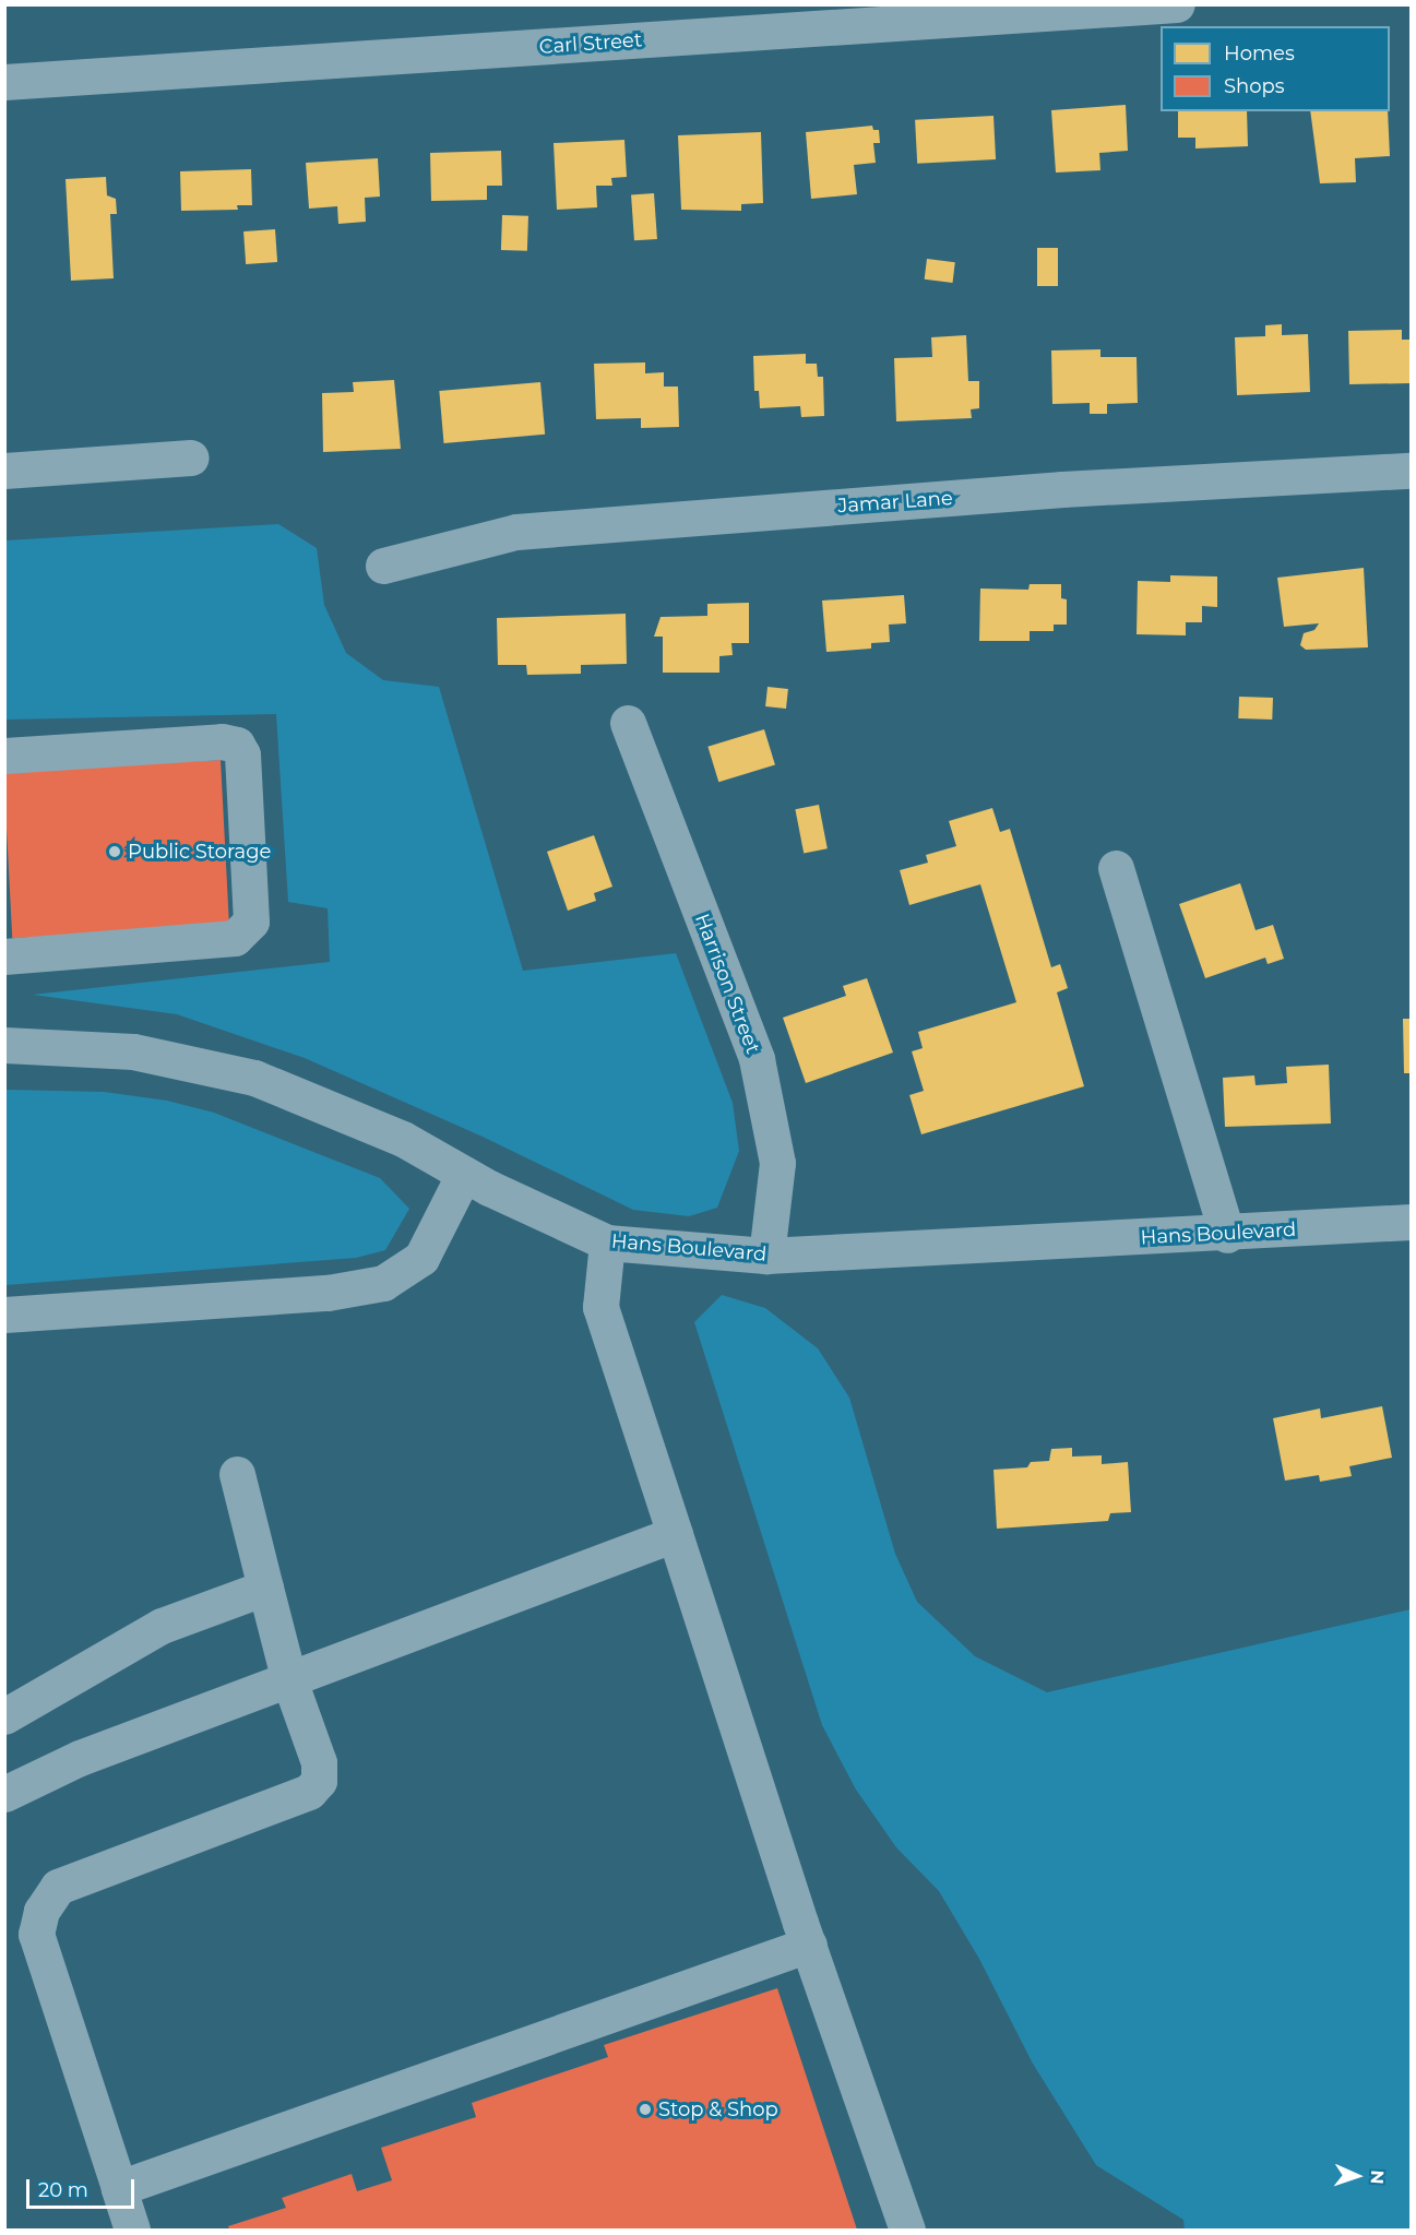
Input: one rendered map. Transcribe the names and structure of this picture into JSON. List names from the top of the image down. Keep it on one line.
{"streets":{"street":["Carl Street","Jamar Lane","Harrison Street","Hans Boulevard"]},"crossings":[["Harrison Street","Hans Boulevard"]],"places":["Public Storage","Stop & Shop"],"legend":["Homes","Shops"],"scale_bar":"20 m","north":"right"}
